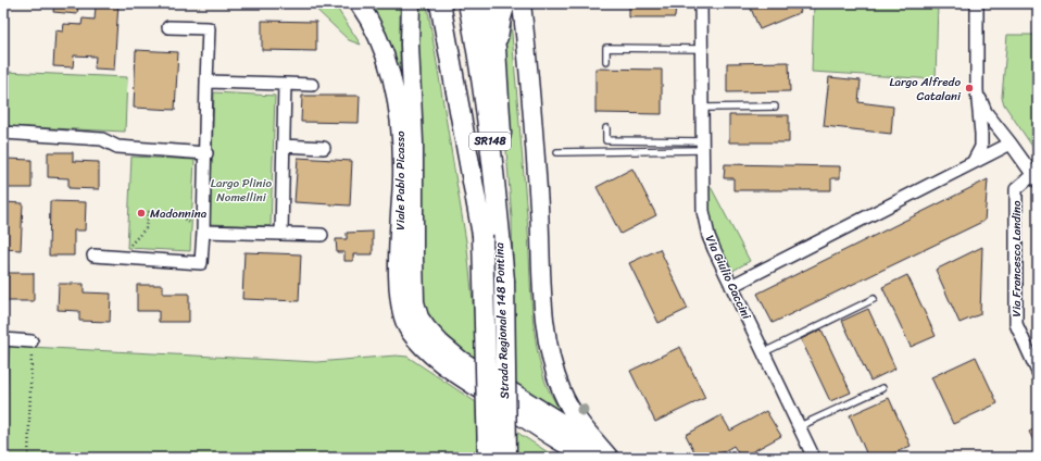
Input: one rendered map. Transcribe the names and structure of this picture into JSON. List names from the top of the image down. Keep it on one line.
{"streets":{"main road":["SR148","Strada Regionale 148 Pontina"],"street":["Viale Pablo Picasso","Via Francesco Landino","Via Giulio Caccini"]},"parks":["Largo Plinio Nomellini"],"places":["Largo Alfredo Catalani","Madonnina"]}
